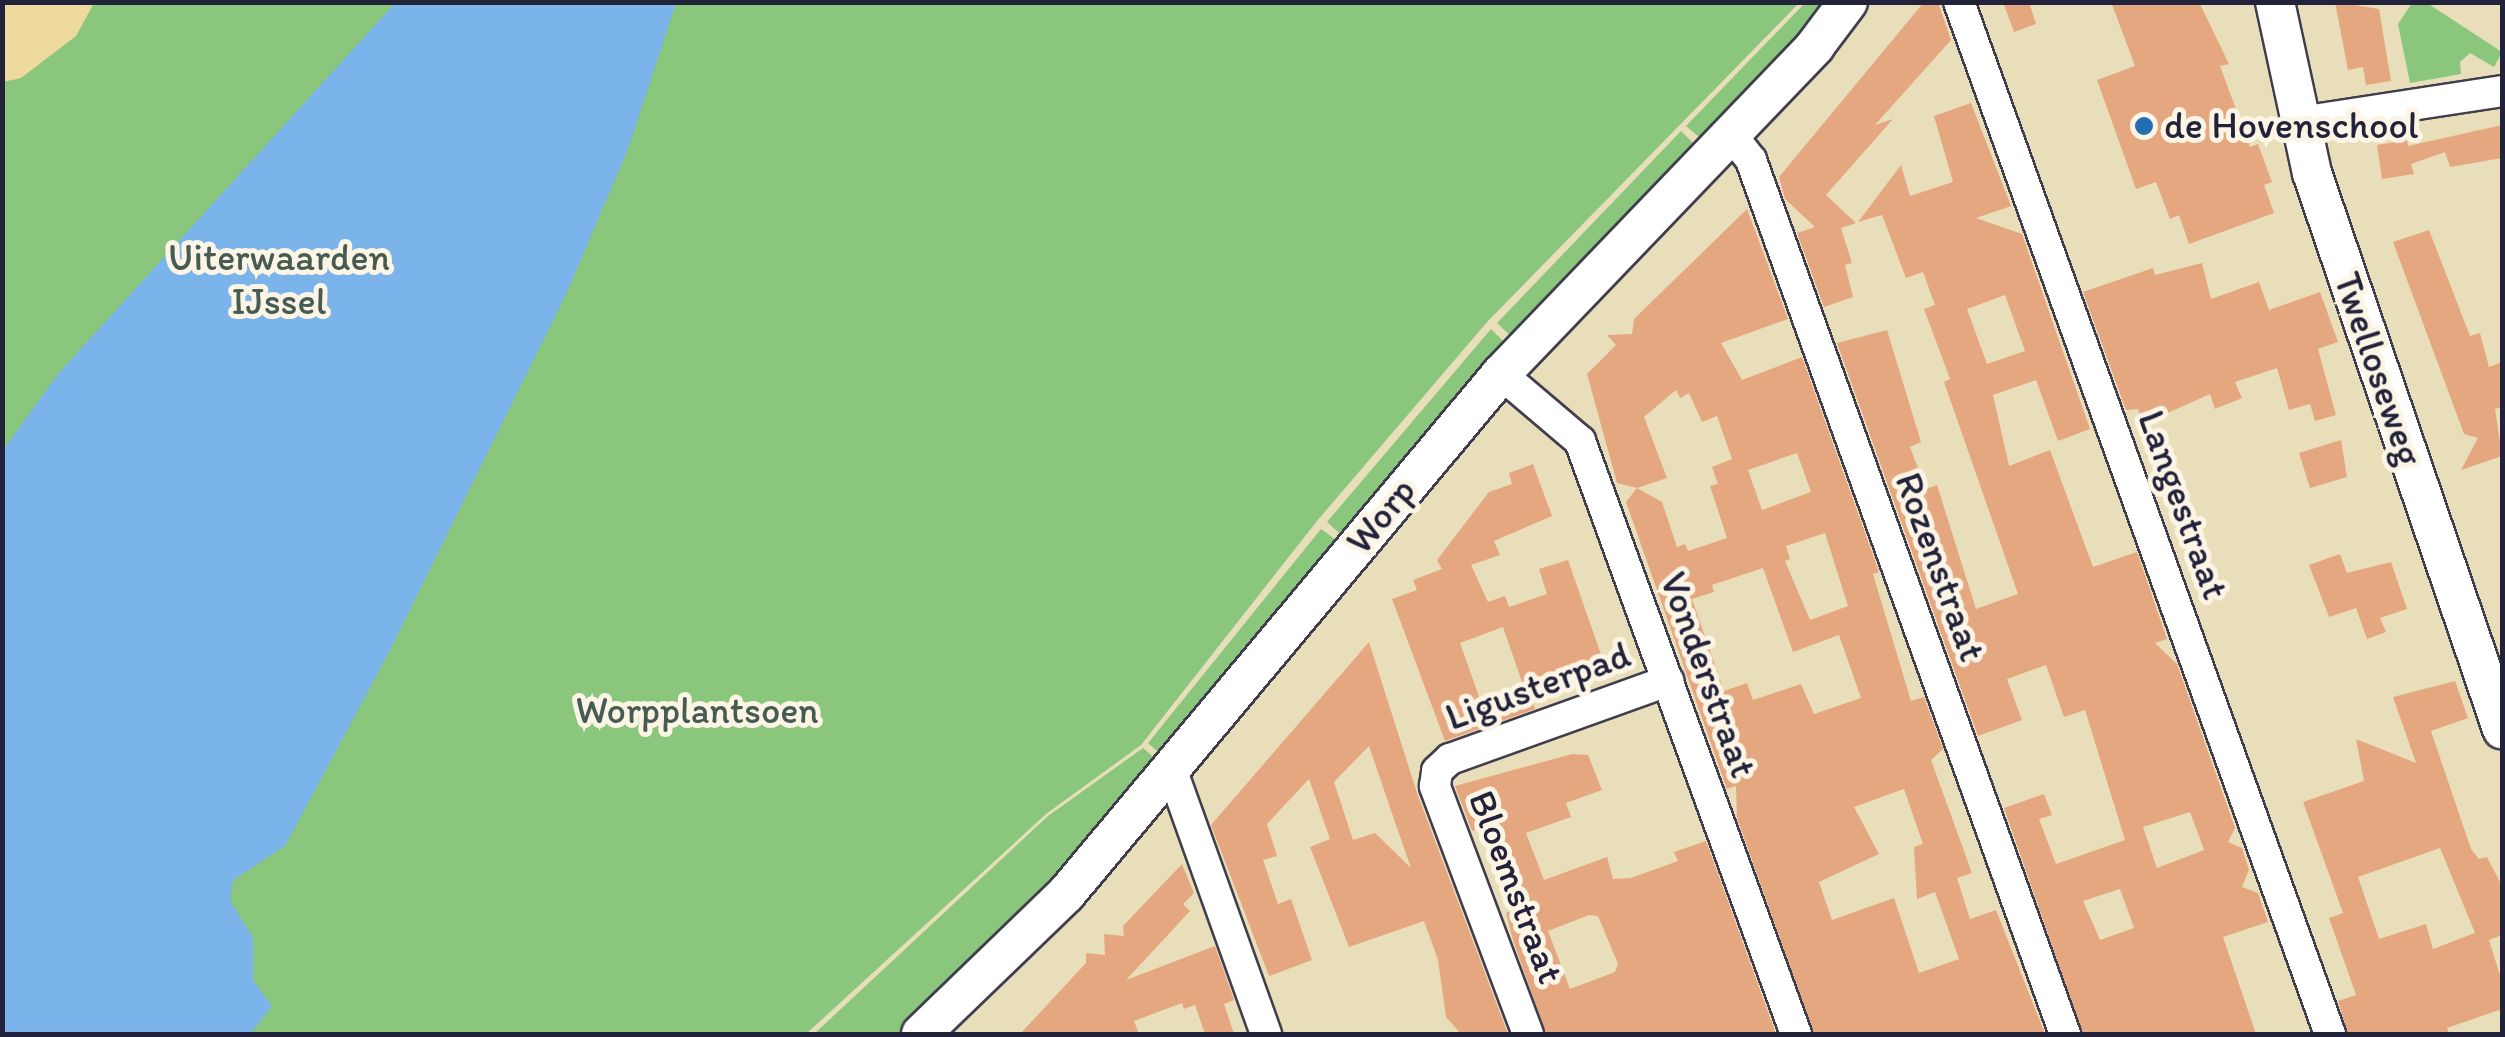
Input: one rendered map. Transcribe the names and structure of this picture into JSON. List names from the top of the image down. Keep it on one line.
{"streets":{"street":["Twelloseweg","Langestraat","Worp","Rozenstraat","Vonderstraat","Ligusterpad","Bloemstraat"]},"crossings":[["Worp","Rozenstraat"],["Worp","Vonderstraat"],["Vonderstraat","Ligusterpad"],["Ligusterpad","Bloemstraat"]],"parks":["Uiterwaarden IJssel","Worpplantsoen"],"places":["de Hovenschool"]}
